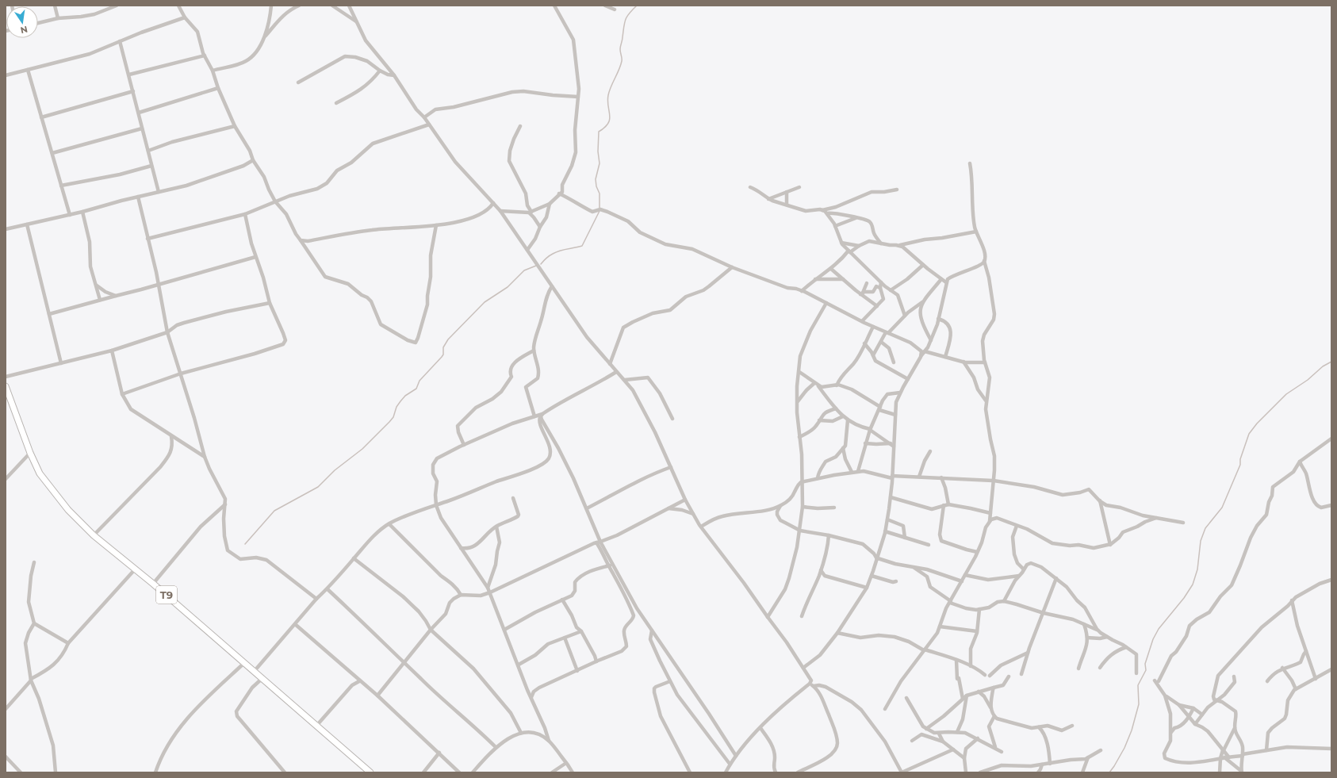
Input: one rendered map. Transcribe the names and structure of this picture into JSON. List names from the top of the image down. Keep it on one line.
{"streets":{"highway":["T9"]},"north":"bottom"}
